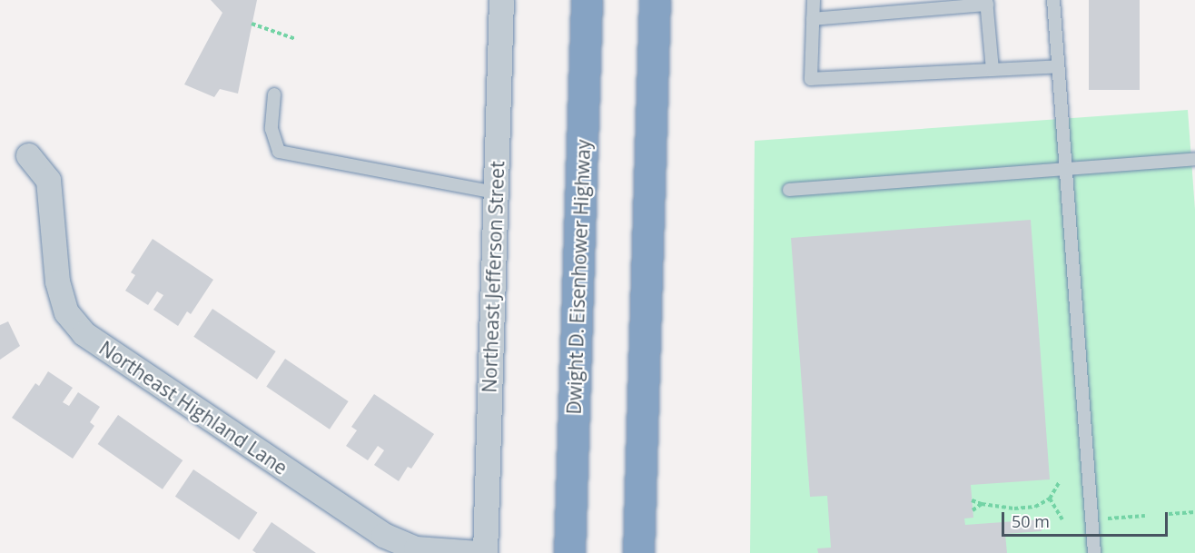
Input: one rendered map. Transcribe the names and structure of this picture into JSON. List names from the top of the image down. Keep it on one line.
{"streets":{"highway":["Dwight D. Eisenhower Highway"],"street":["Northeast Jefferson Street","Northeast Highland Lane"]},"scale_bar":"50 m"}
